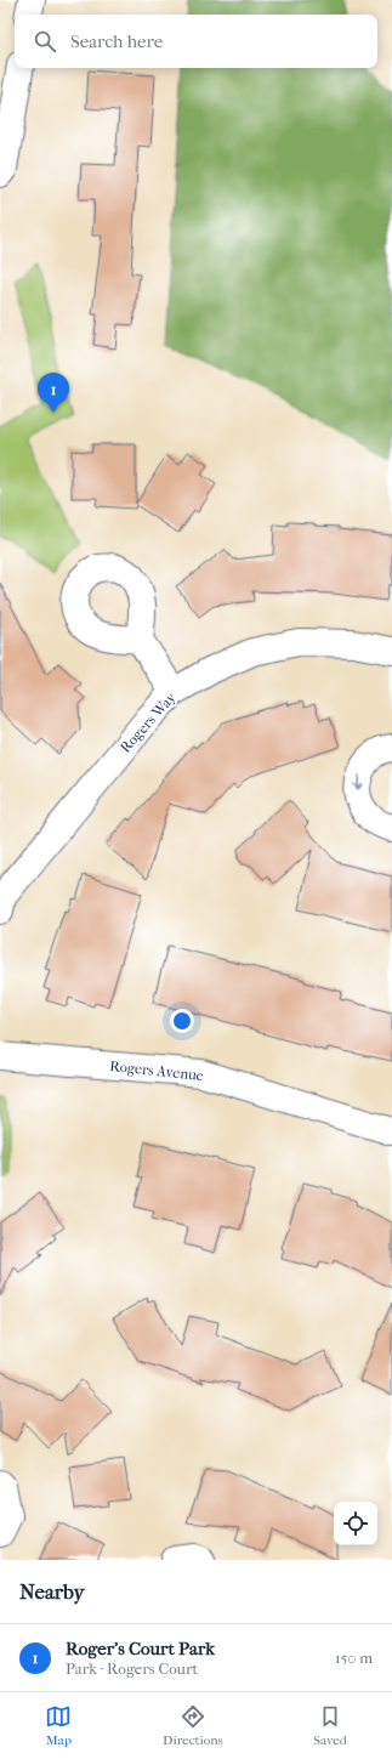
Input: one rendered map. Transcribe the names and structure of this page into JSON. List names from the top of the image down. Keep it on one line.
{"streets":{"street":["Rogers Way","Rogers Avenue"]},"page":{"search":"Search here","pins":"1","heading":"Nearby","list":[{"mark":"1","name":"Roger's Court Park","note":"Park · Rogers Court","value":"150 m"}],"nav":["Map","Directions","Saved"]}}
